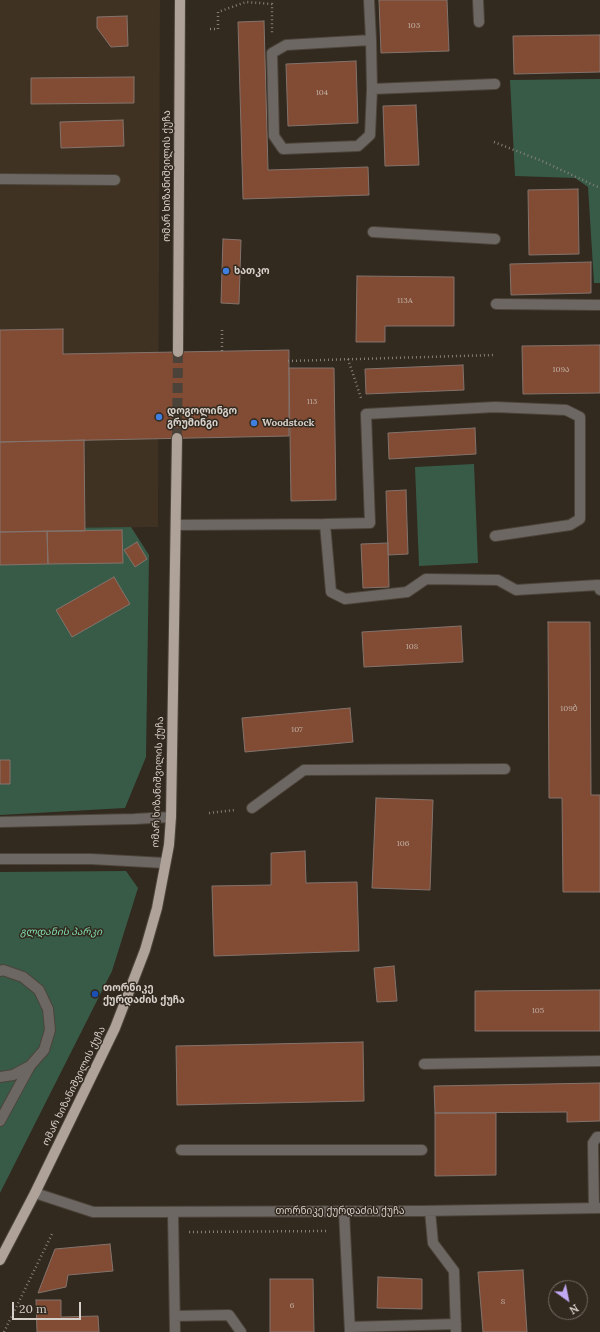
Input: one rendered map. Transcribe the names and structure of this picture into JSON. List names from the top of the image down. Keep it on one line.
{"streets":{"main road":["ომარ ხიზანიშვილის ქუჩა"],"street":["თორნიკე ქურდაძის ქუჩა"]},"crossings":[["ომარ ხიზანიშვილის ქუჩა","თორნიკე ქურდაძის ქუჩა"]],"parks":["გლდანის პარკი"],"places":["ხათკო","დოგოლინგო გრუმინგი","Woodstock","თორნიკე ქურდაძის ქუჩა"],"house_numbers":["103","104","113A","109ა","113","108","109ბ","107","106","105","8","6"],"scale_bar":"20 m","north":"bottom right"}
